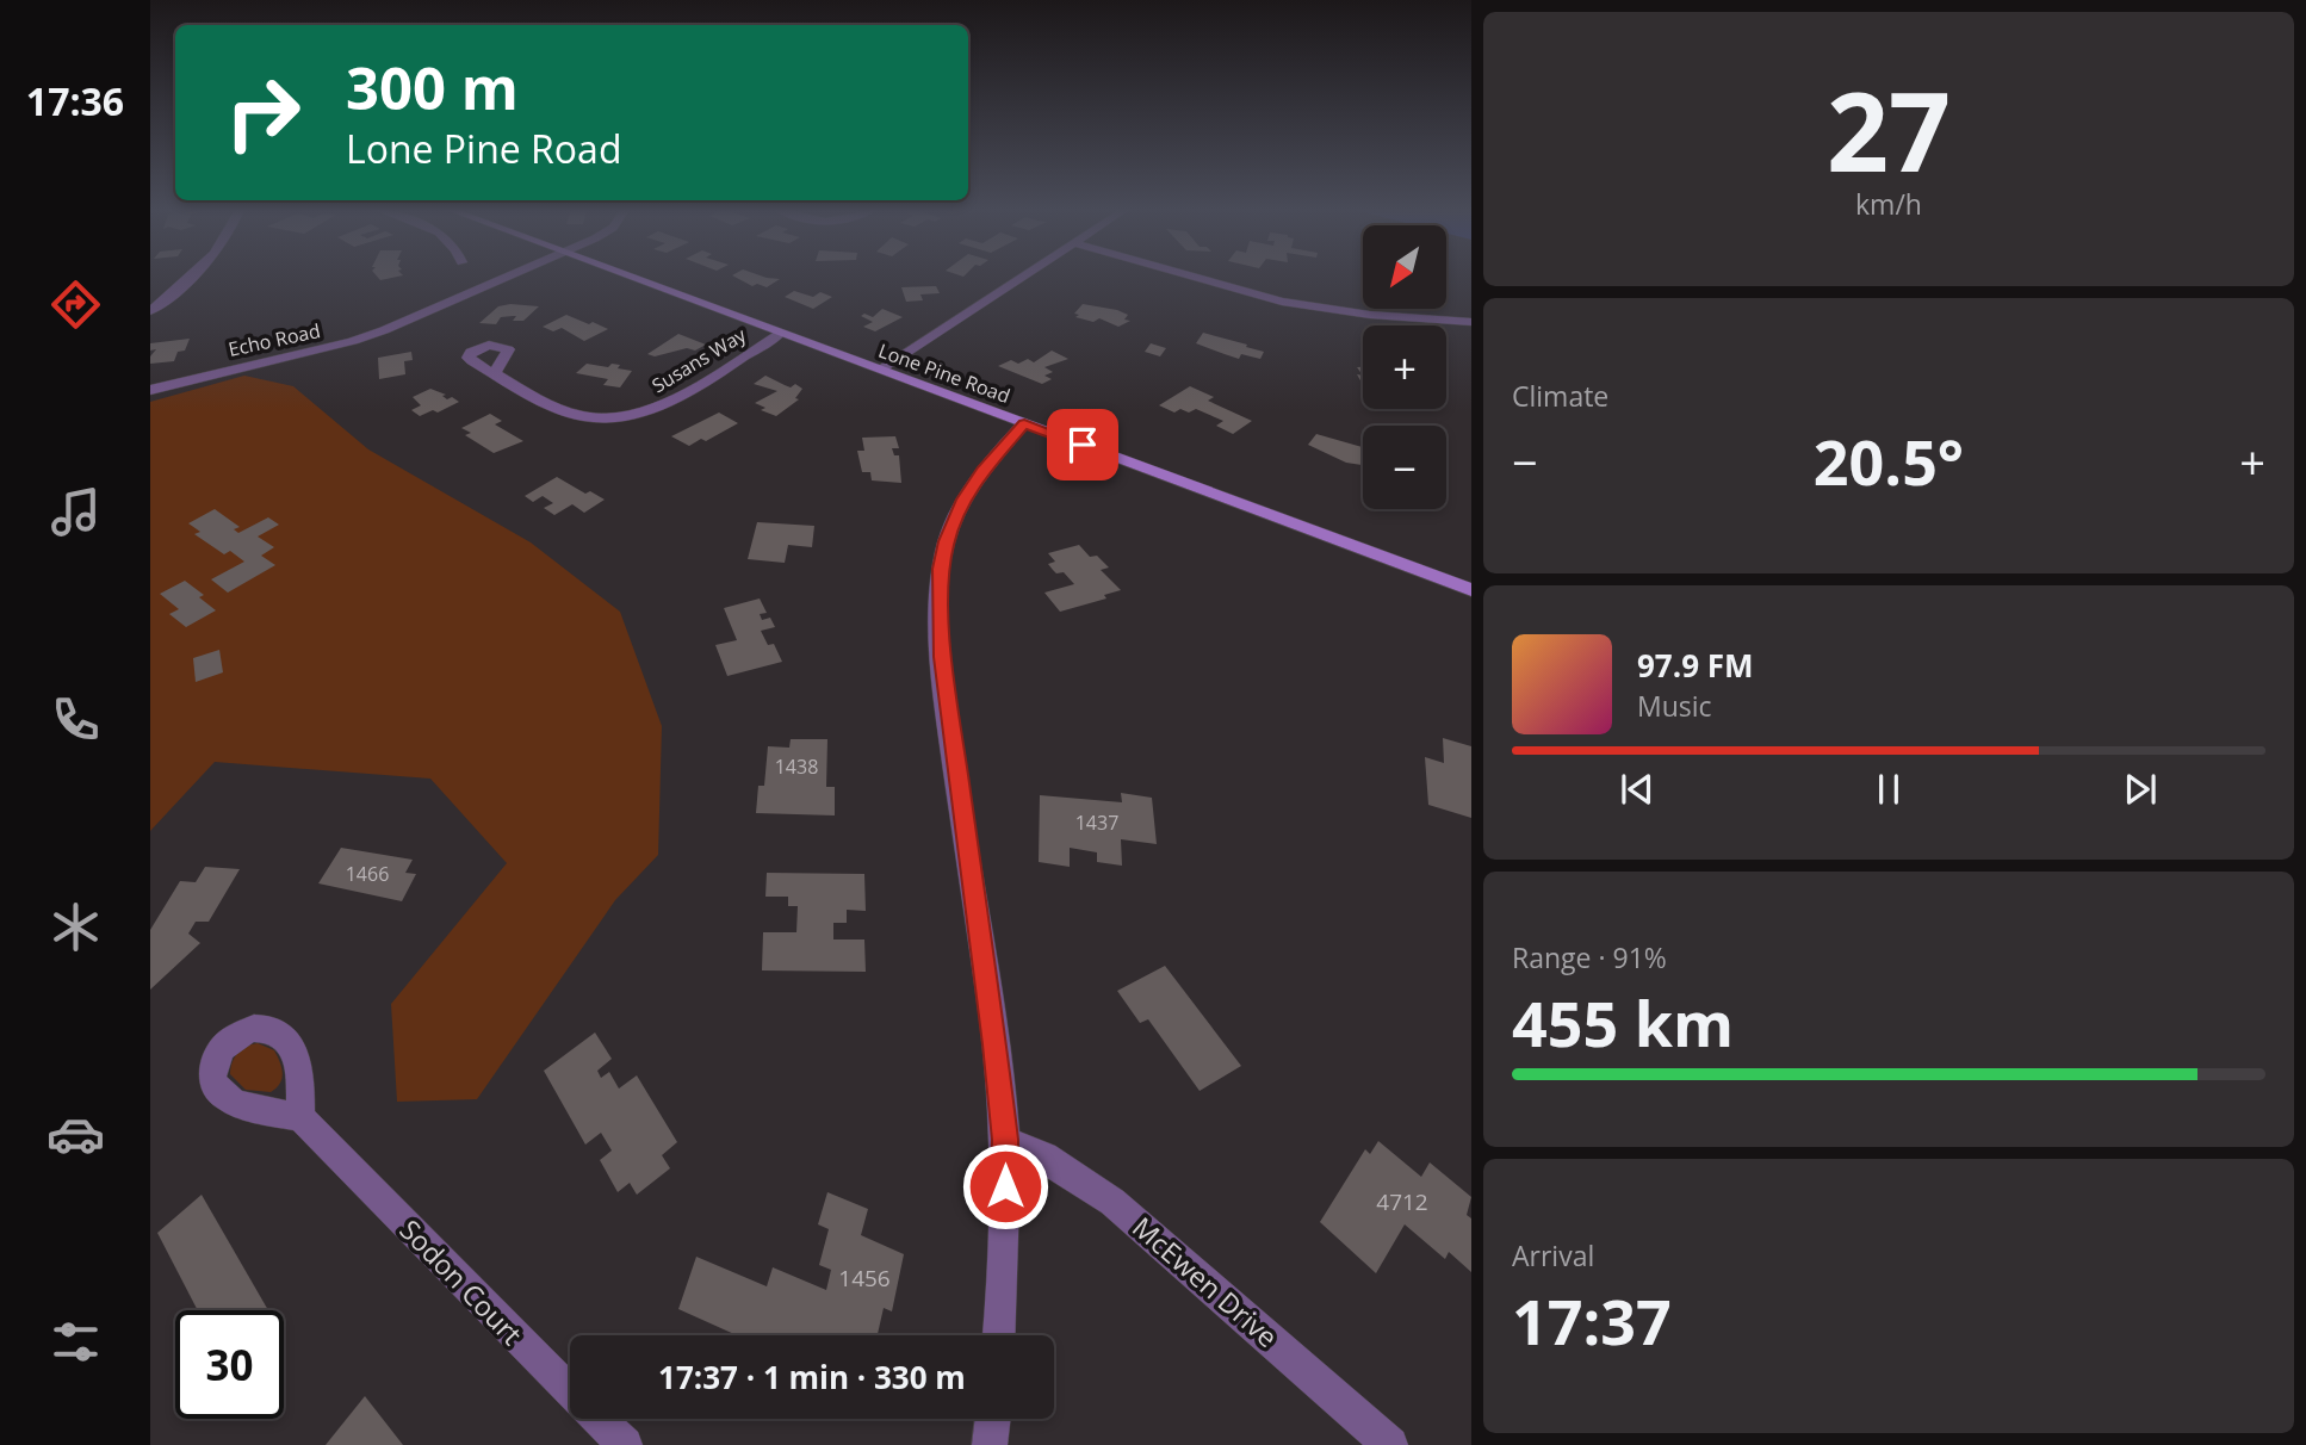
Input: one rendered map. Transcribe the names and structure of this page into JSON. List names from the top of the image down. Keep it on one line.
{"streets":{"street":["Echo Road","Susans Way","Lone Pine Road","Sodon Court","McEwen Drive"]},"crossings":[["Susans Way","Lone Pine Road"]],"house_numbers":["1438","1437","1466","4712","1456"],"north":"bottom left","page":{"tabs":"17:36","tile":[["27","km/h"],"Climate",["Range · 91%","455 km"],["Arrival","17:37"]],"turn":["300 m","Lone Pine Road"],"map_buttons":["+","−"],"heat":["−","20.5°","+"],"song":["97.9 FM","Music"],"limit":"30","trip":"17:37 · 1 min · 330 m"}}
